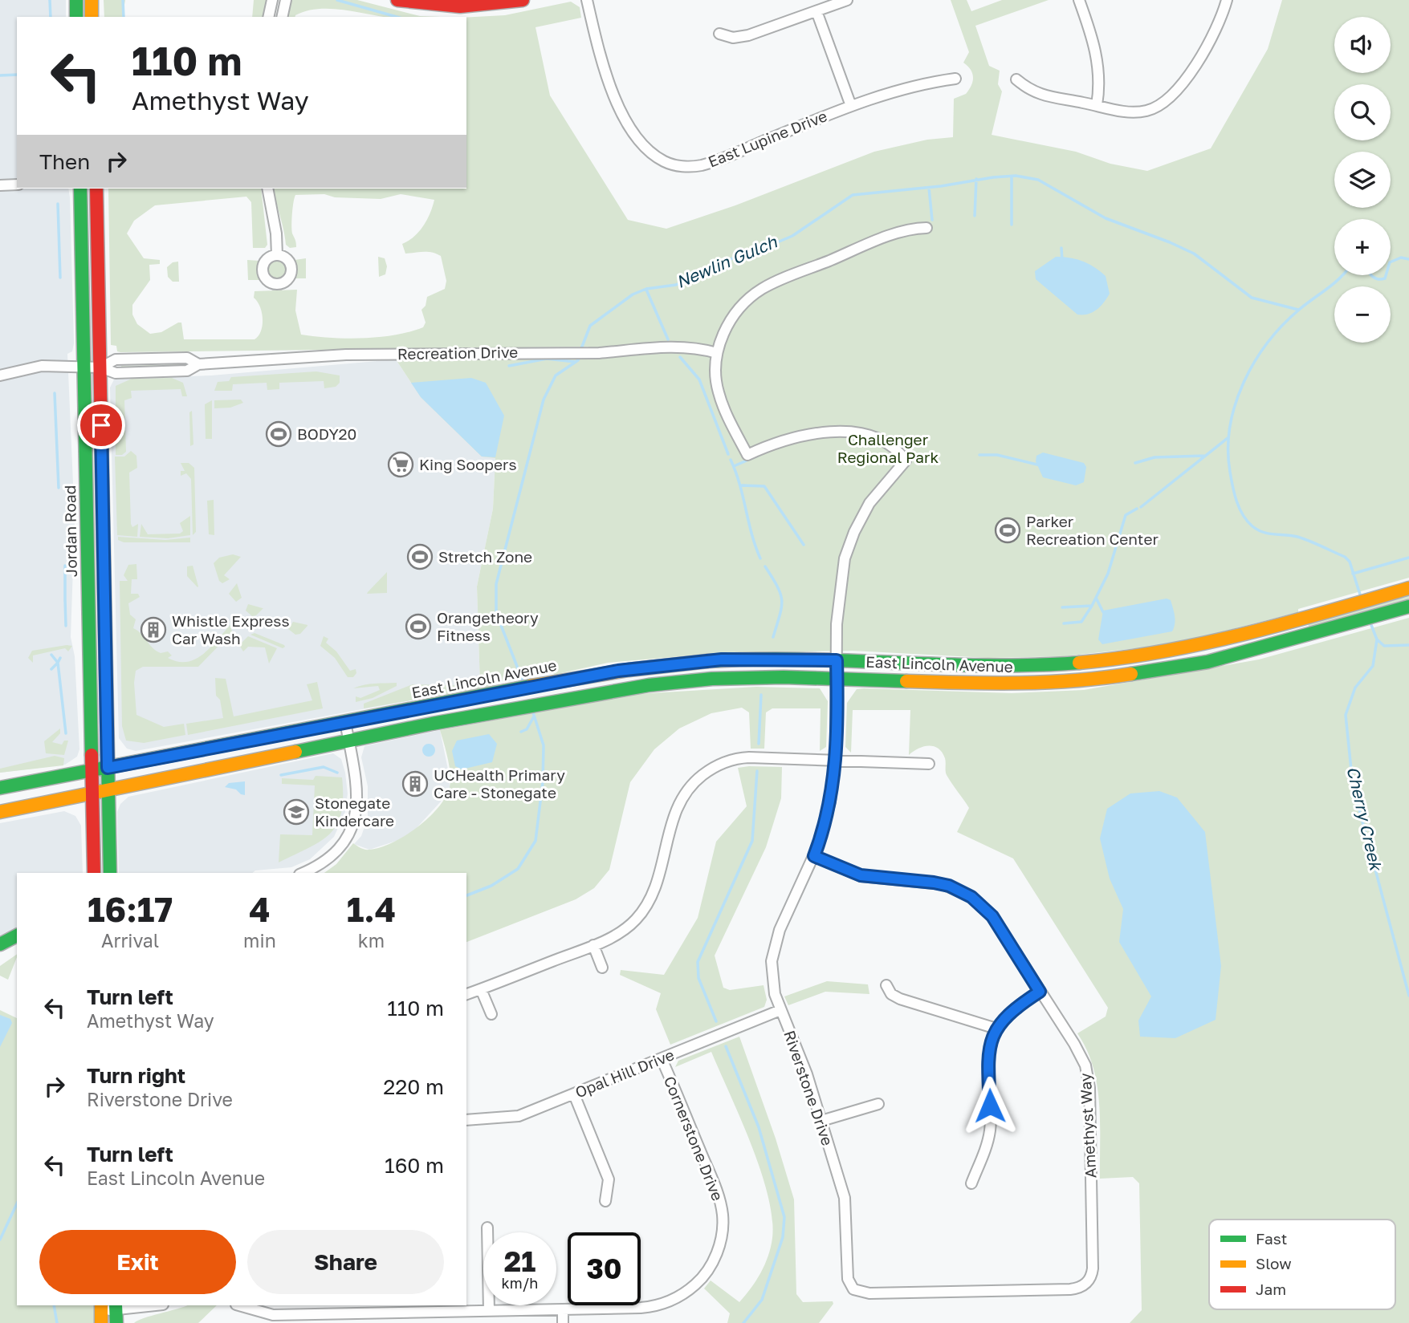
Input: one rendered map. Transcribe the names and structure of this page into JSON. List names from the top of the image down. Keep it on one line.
{"streets":{"main road":["Jordan Road","East Lincoln Avenue"],"street":["East Lupine Drive","Recreation Drive","Opal Hill Drive","Riverstone Drive","Amethyst Way","Cornerstone Drive"]},"crossings":[["Recreation Drive","Jordan Road"],["Jordan Road","East Lincoln Avenue"],["East Lincoln Avenue","Riverstone Drive"],["Opal Hill Drive","Riverstone Drive"],["Opal Hill Drive","Cornerstone Drive"],["Riverstone Drive","Amethyst Way"]],"water":["Newlin Gulch","Cherry Creek"],"parks":["Challenger Regional Park"],"places":{"sports":["BODY20","Parker Recreation Center","Stretch Zone","Orangetheory Fitness"],"supermarket":["King Soopers"],"building":["Whistle Express Car Wash","UCHealth Primary Care - Stonegate"],"school or university":["Stonegate Kindercare"]},"legend":["Fast","Slow","Jam"],"page":{"map_buttons":["+","−"],"turn":["110 m","Amethyst Way"],"then":"Then","eta":["16:17","Arrival","4","min","1.4","km"],"list":[{"name":"Turn left","note":"Amethyst Way","value":"110 m"},{"name":"Turn right","note":"Riverstone Drive","value":"220 m"},{"name":"Turn left","note":"East Lincoln Avenue","value":"160 m"}],"buttons":["Exit","Share"],"speed":"21 km/h","limit":"30"}}
